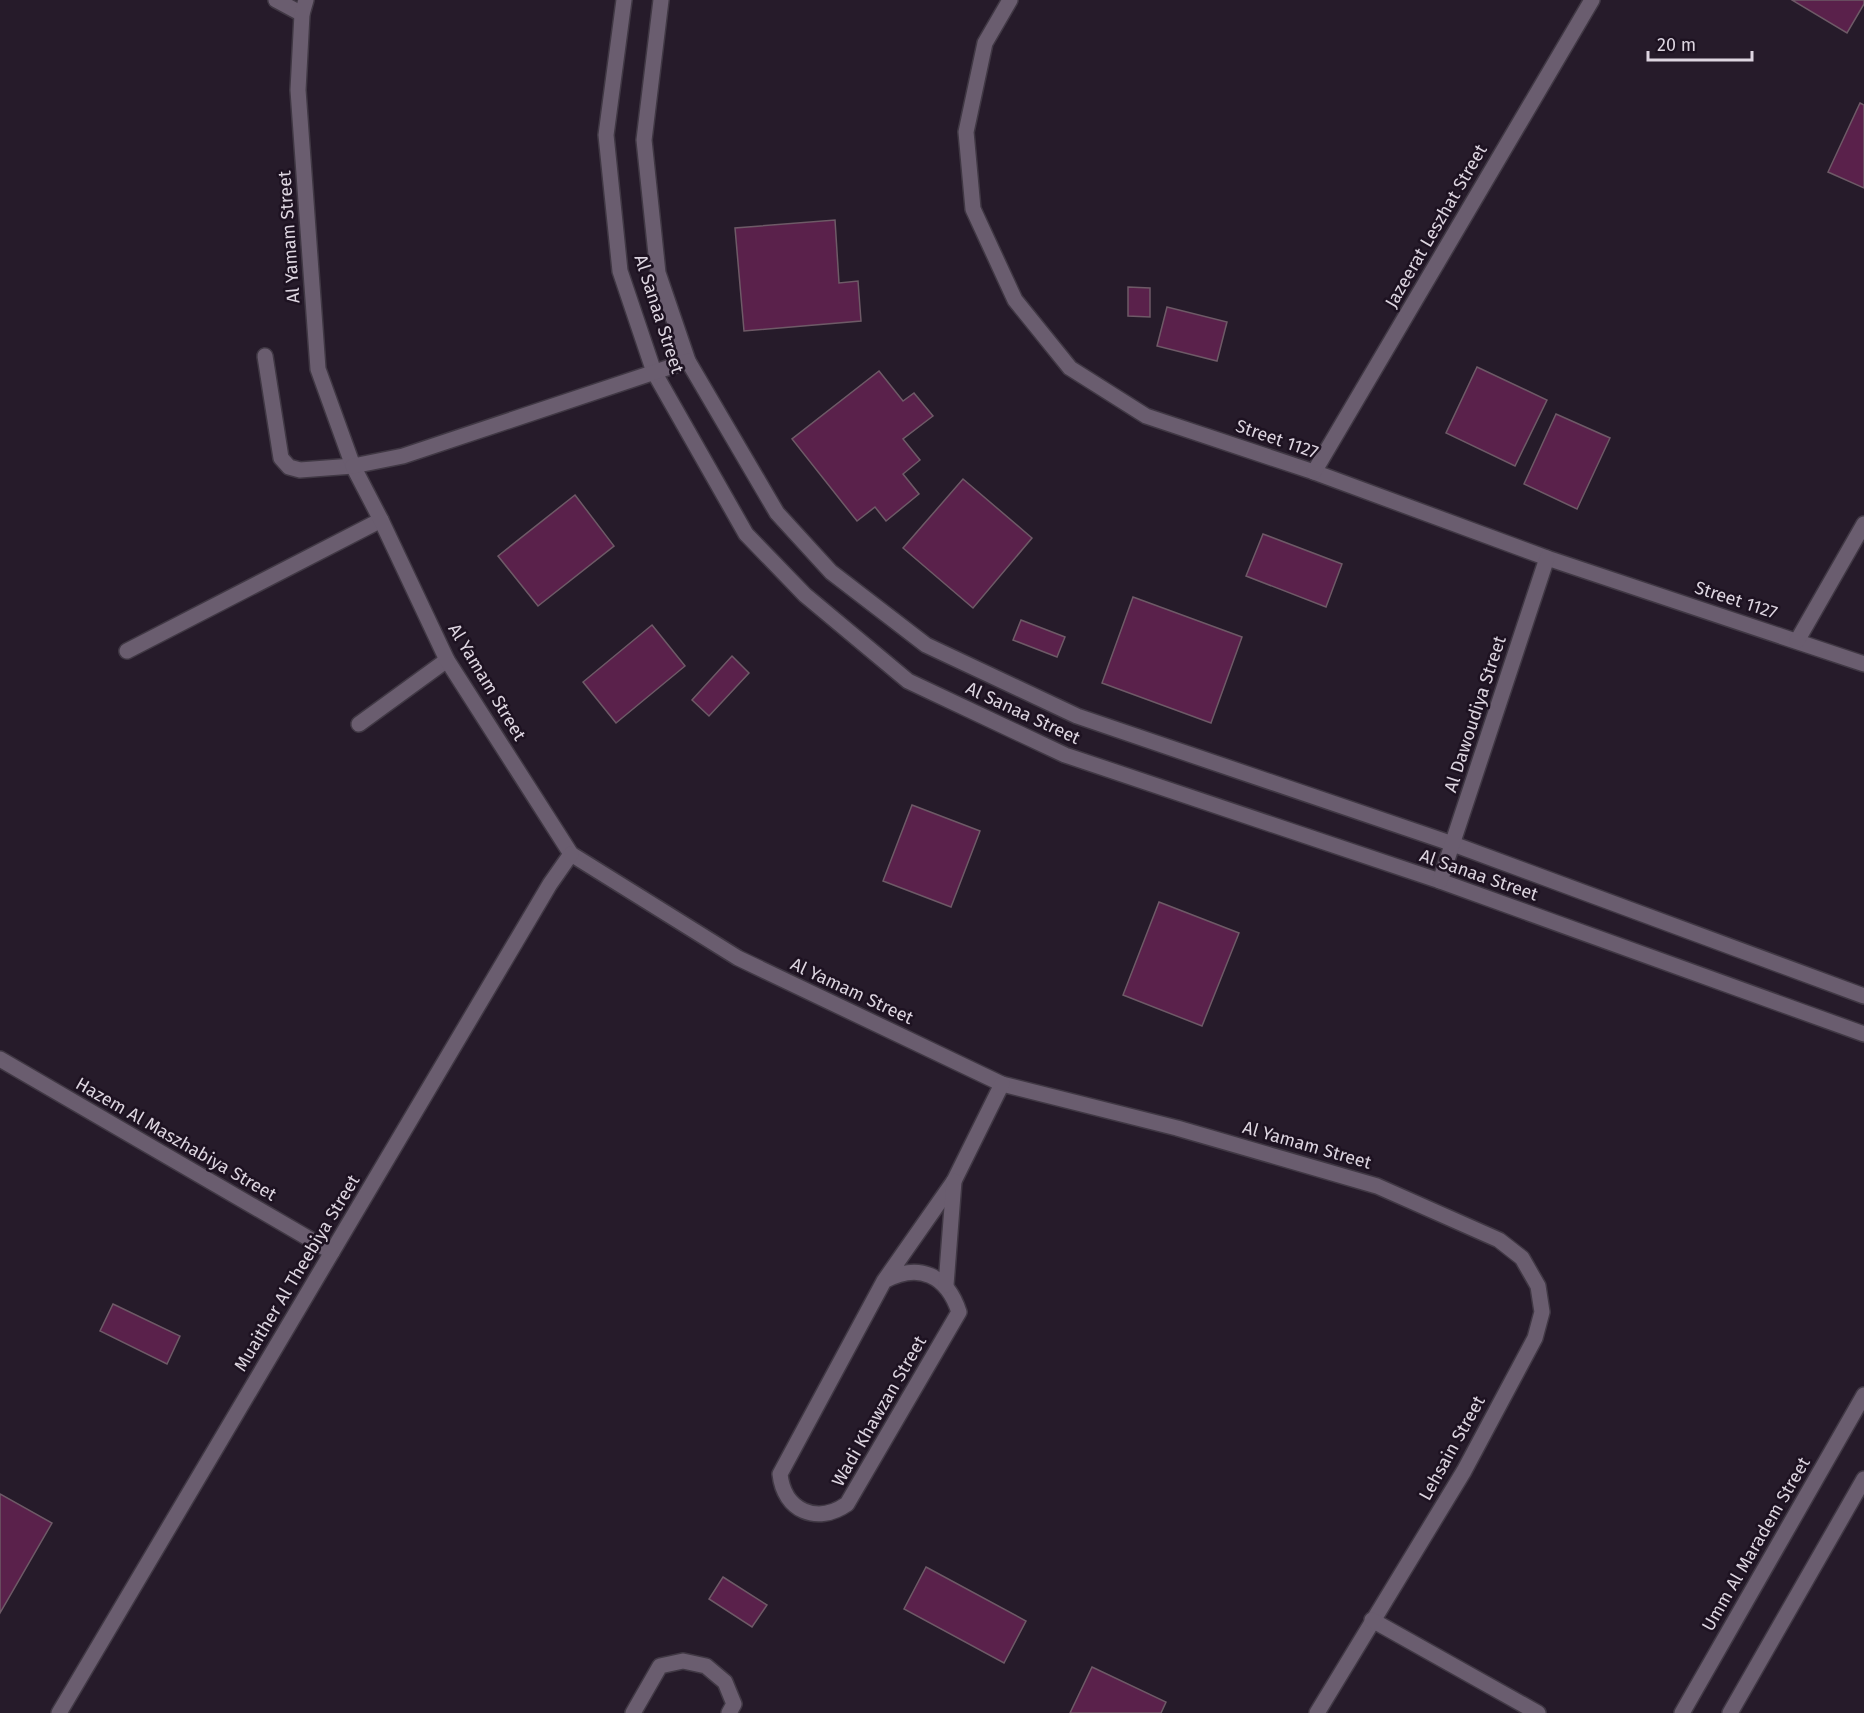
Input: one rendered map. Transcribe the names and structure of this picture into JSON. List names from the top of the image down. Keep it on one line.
{"streets":{"street":["Jazeerat Leszhat Street","Al Yamam Street","Al Sanaa Street","Street 1127","Al Dawoudiya Street","Hazem Al Maszhabiya Street","Muaither Al Theebiya Street","Wadi Khawzan Street","Lehsain Street","Umm Al Maradem Street"]},"crossings":[["Jazeerat Leszhat Street","Street 1127"],["Al Yamam Street","Muaither Al Theebiya Street"],["Al Yamam Street","Wadi Khawzan Street"],["Al Yamam Street","Lehsain Street"],["Al Sanaa Street","Al Dawoudiya Street"],["Street 1127","Al Dawoudiya Street"],["Hazem Al Maszhabiya Street","Muaither Al Theebiya Street"]],"scale_bar":"20 m"}
